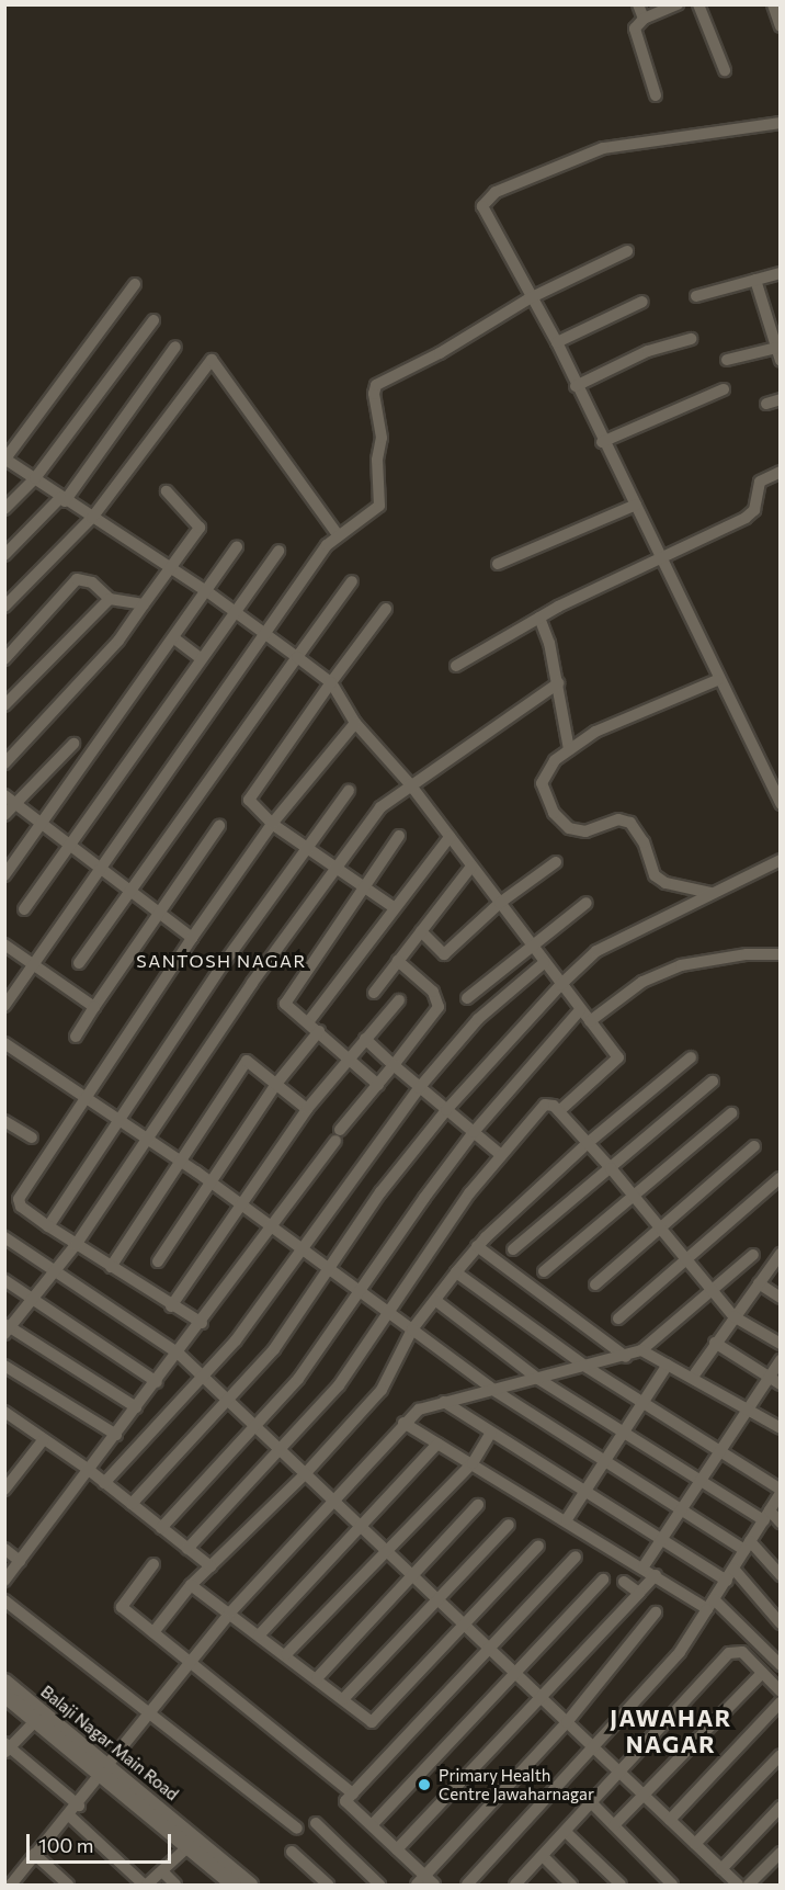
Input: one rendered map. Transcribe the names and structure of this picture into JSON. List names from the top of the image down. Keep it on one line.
{"streets":{"street":["Balaji Nagar Main Road"]},"districts":["SANTOSH NAGAR","JAWAHAR NAGAR"],"places":["Primary Health Centre Jawaharnagar"],"scale_bar":"100 m"}
